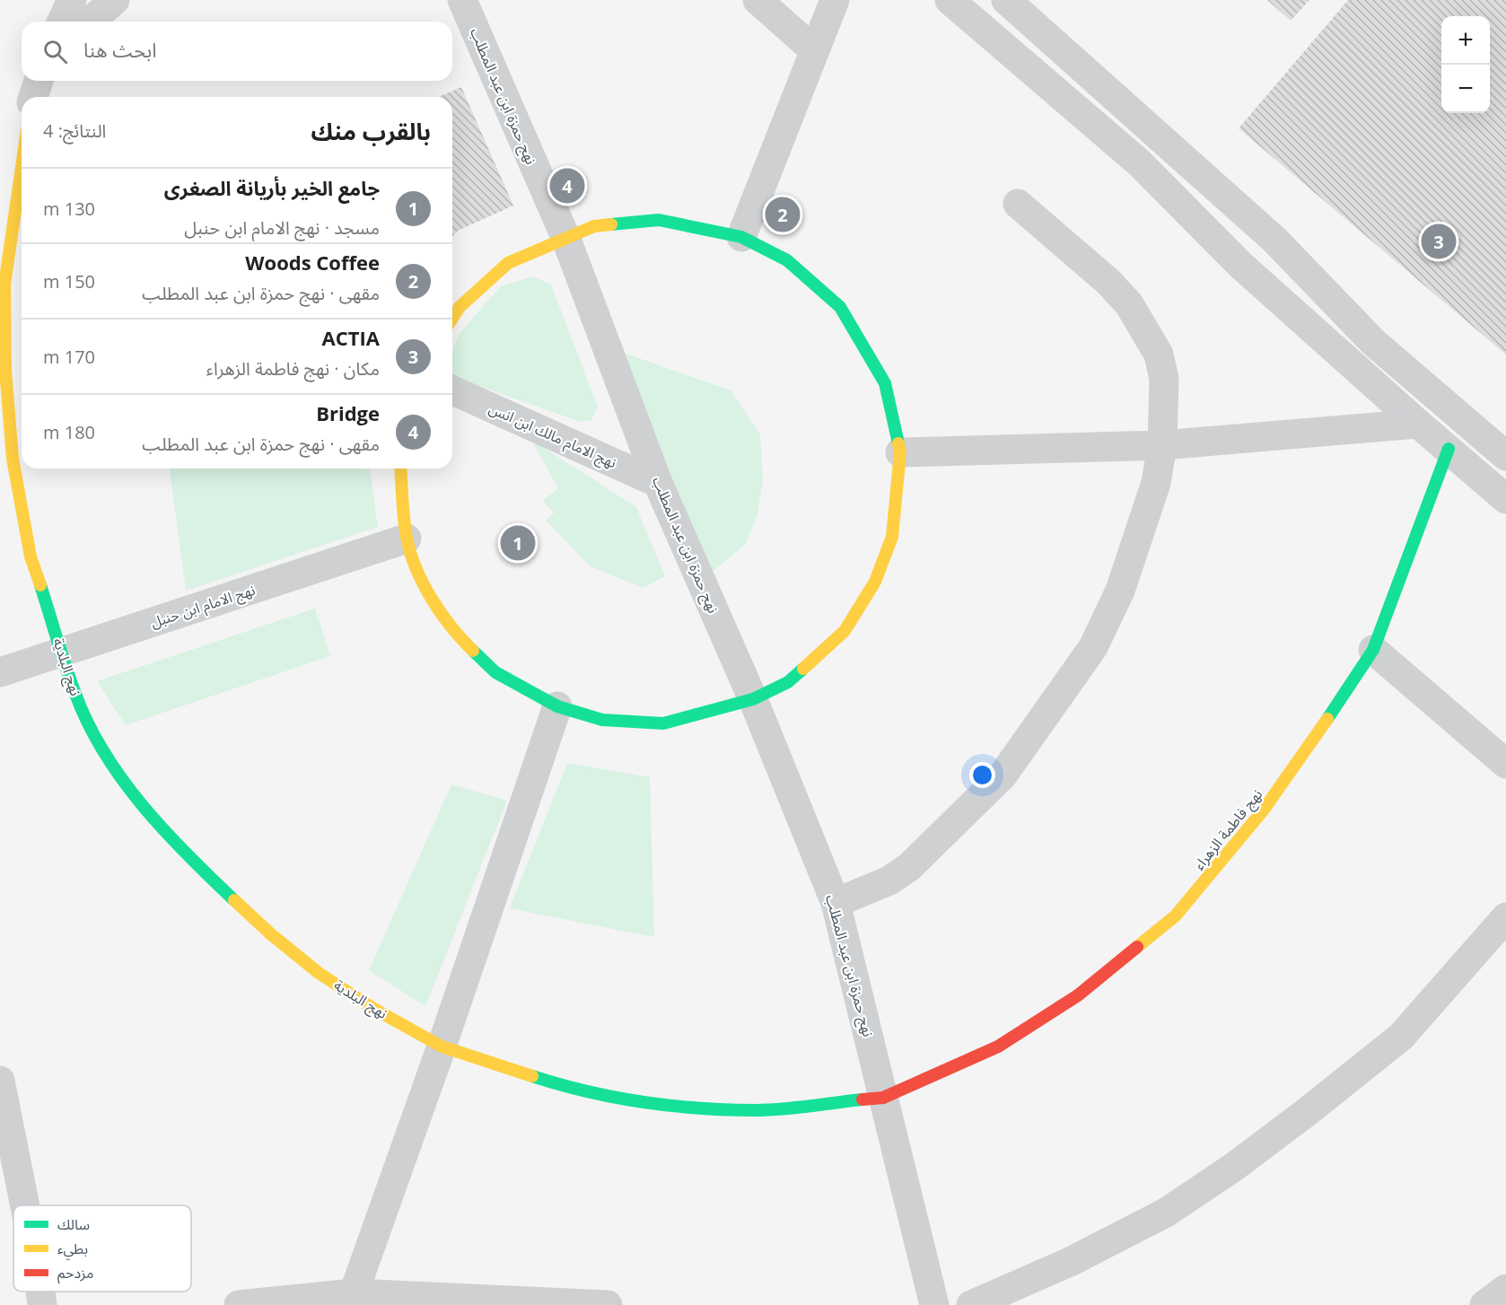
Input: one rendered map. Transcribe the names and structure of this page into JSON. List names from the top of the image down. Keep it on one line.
{"streets":{"street":["نهج حمزة ابن عبد المطلب","نهج الامام مالك ابن انس","نهج الامام ابن حنبل","نهج البلدية","نهج فاطمة الزهراء"]},"crossings":[["نهج حمزة ابن عبد المطلب","نهج الامام مالك ابن انس"],["نهج حمزة ابن عبد المطلب","نهج فاطمة الزهراء"],["نهج الامام ابن حنبل","نهج البلدية"],["نهج البلدية","نهج فاطمة الزهراء"]],"legend":["سالك","بطيء","مزدحم"],"page":{"map_buttons":["+","−"],"search":"ابحث هنا","heading":["بالقرب منك","النتائج: 4"],"pins":["4","2","3","1"],"list":[{"mark":"1","name":"جامع الخير بأريانة الصغرى","note":"مسجد · نهج الامام ابن حنبل","value":"130 m"},{"mark":"2","name":"Woods Coffee","note":"مقهى · نهج حمزة ابن عبد المطلب","value":"150 m"},{"mark":"3","name":"ACTIA","note":"مكان · نهج فاطمة الزهراء","value":"170 m"},{"mark":"4","name":"Bridge","note":"مقهى · نهج حمزة ابن عبد المطلب","value":"180 m"}]}}
